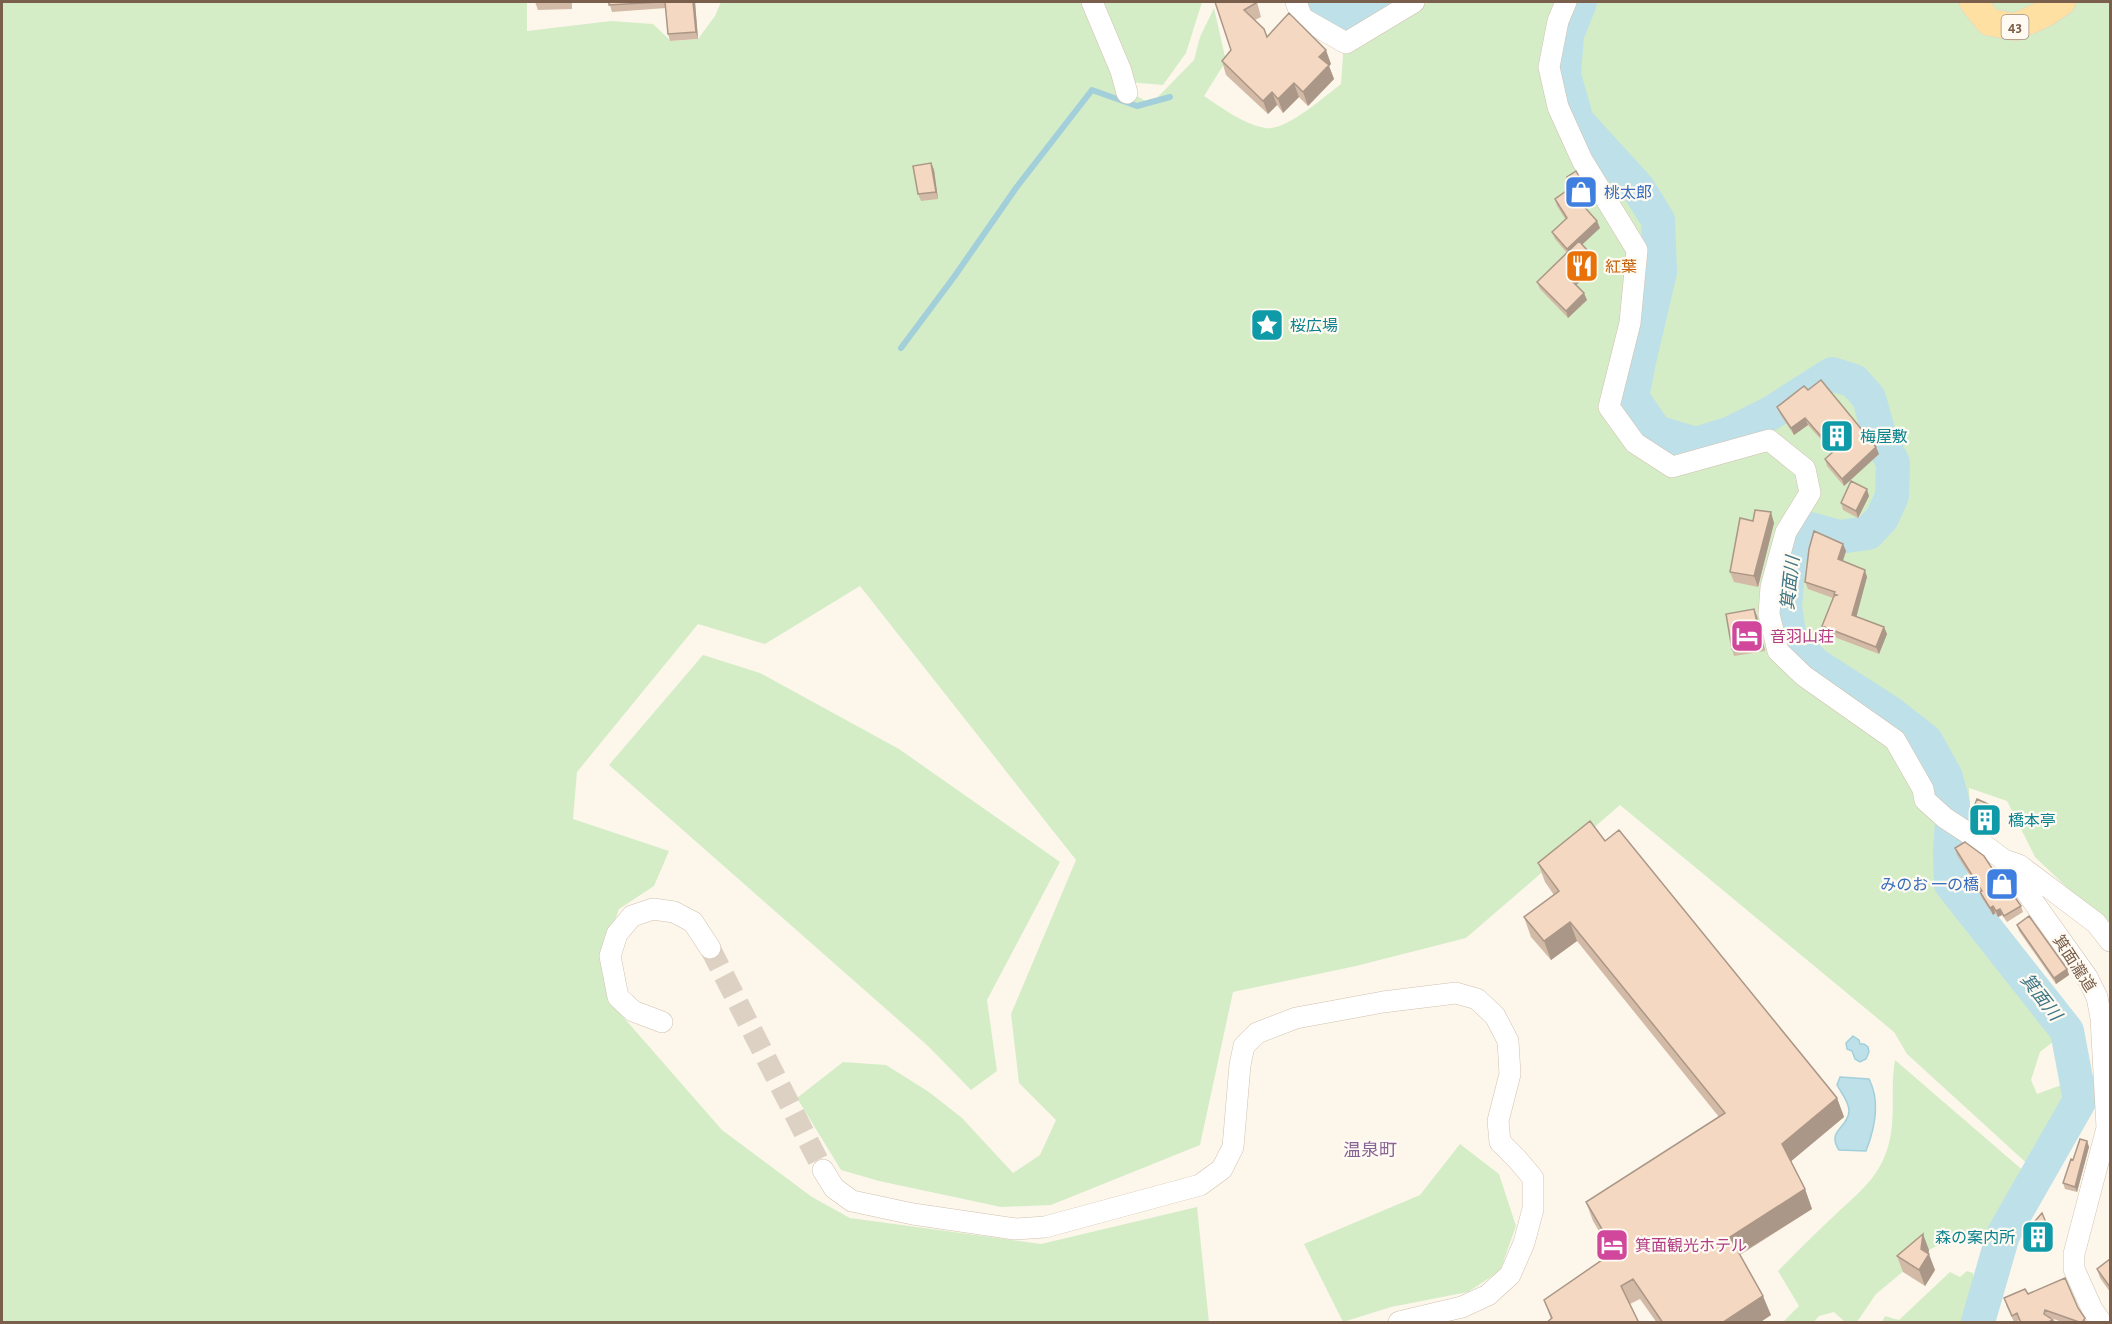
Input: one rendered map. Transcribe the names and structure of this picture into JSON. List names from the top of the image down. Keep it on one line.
{"streets":{"main road":["43"],"street":["箕面瀧道"]},"districts":["温泉町"],"water":["箕面川"],"places":{"shop":["桃太郎","みのお 一の橋"],"restaurant":["紅葉"],"place":["桜広場"],"building":["梅屋敷","橋本亭","森の案内所"],"hotel":["音羽山荘","箕面観光ホテル"]}}
